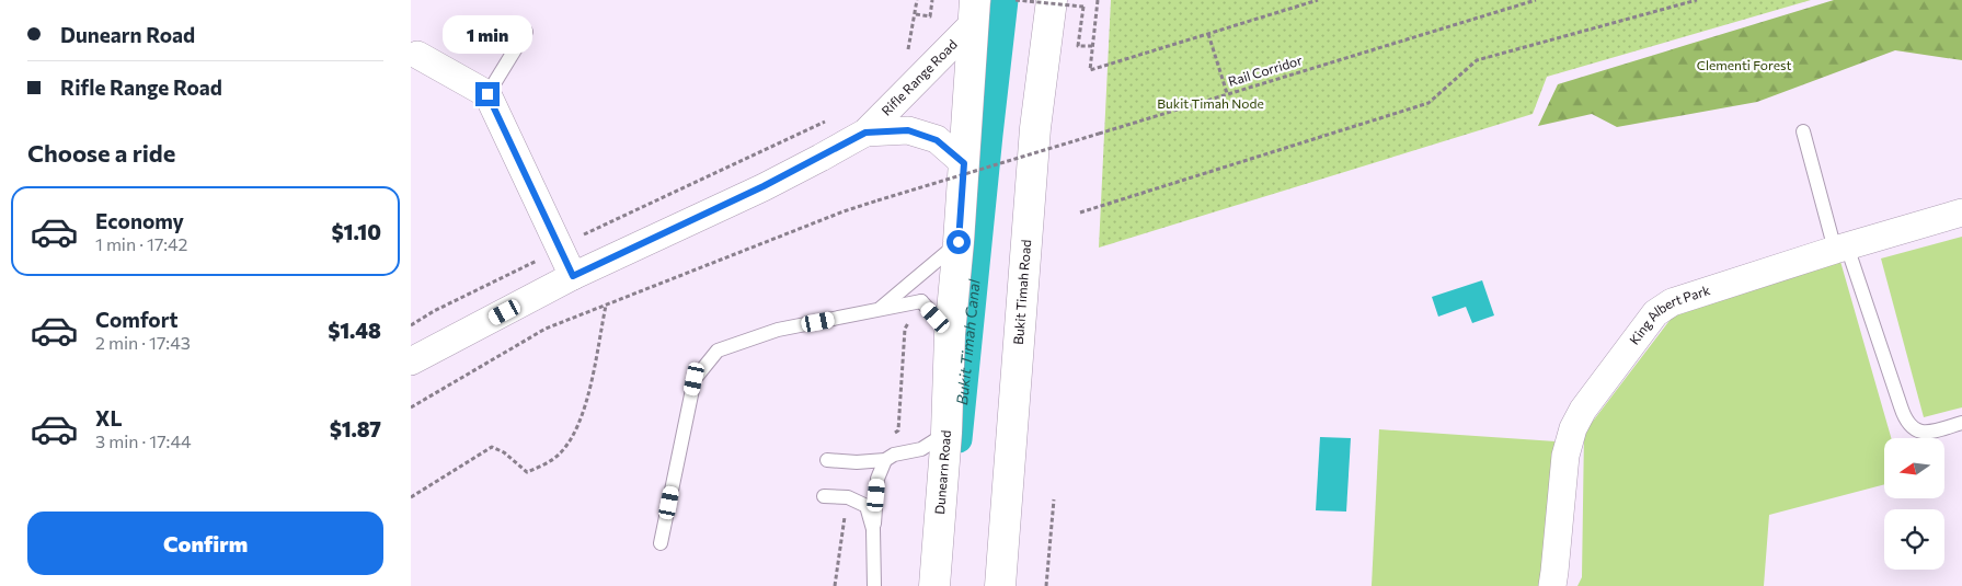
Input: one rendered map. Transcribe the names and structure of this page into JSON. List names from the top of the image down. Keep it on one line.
{"streets":{"highway":["Bukit Timah Road","Dunearn Road"],"street":["Rifle Range Road","King Albert Park"],"path":["Rail Corridor"]},"crossings":[["Rifle Range Road","Dunearn Road"]],"water":["Bukit Timah Canal"],"parks":["Clementi Forest","Bukit Timah Node"],"north":"left","page":{"banner":["Dunearn Road","Rifle Range Road"],"bubble":"1 min","heading":"Choose a ride","list":[{"name":"Economy","note":"1 min · 17:42","value":"$1.10"},{"name":"Comfort","note":"2 min · 17:43","value":"$1.48"},{"name":"XL","note":"3 min · 17:44","value":"$1.87"}],"buttons":"Confirm"}}
